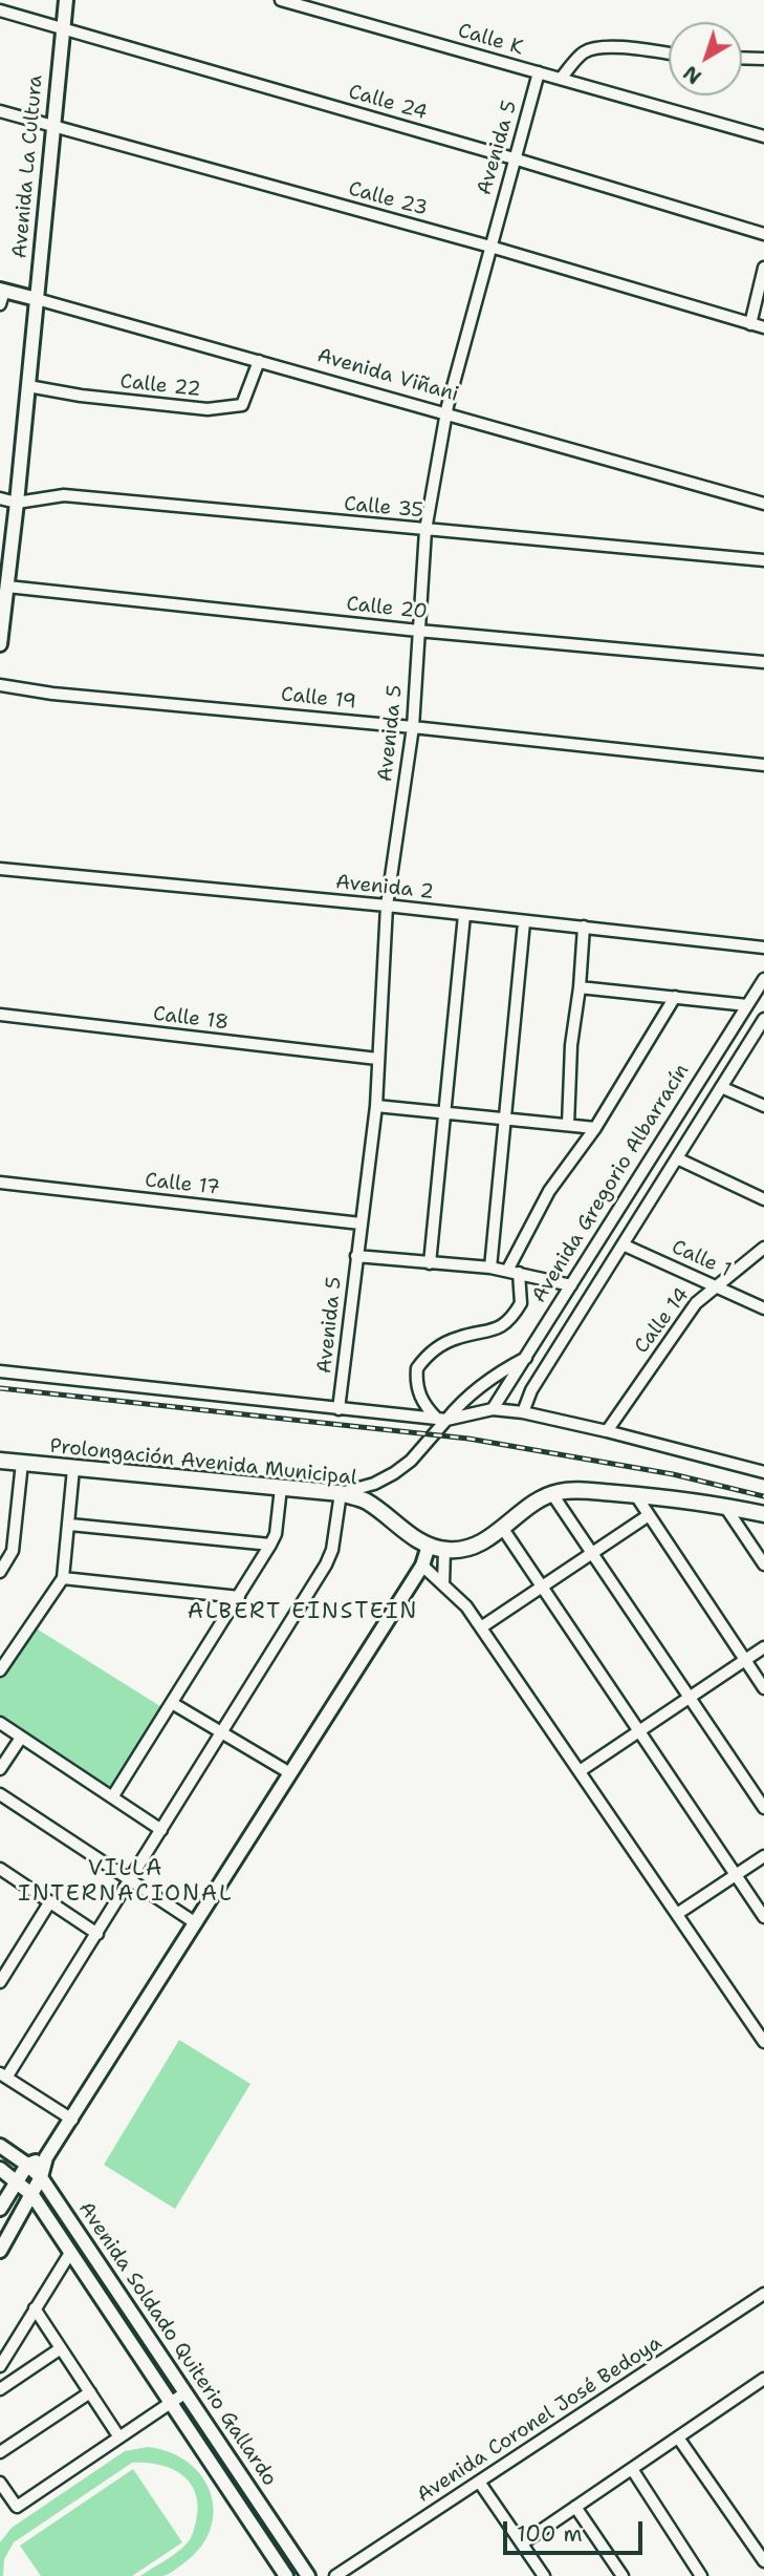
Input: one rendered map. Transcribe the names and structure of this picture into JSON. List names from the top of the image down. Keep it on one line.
{"streets":{"main road":["Prolongación Avenida Municipal"],"street":["Calle K","Calle 24","Avenida 5","Avenida La Cultura","Calle 23","Avenida Viñani","Calle 22","Calle 35","Calle 20","Calle 19","Avenida 2","Calle 18","Avenida Gregorio Albarracín","Calle 17","Calle 1","Calle 14","Avenida Soldado Quiterio Gallardo","Avenida Coronel José Bedoya"]},"crossings":[["Calle K","Avenida 5"],["Calle 24","Avenida 5"],["Calle 24","Avenida La Cultura"],["Avenida 5","Calle 23"],["Avenida 5","Avenida Viñani"],["Avenida 5","Calle 35"],["Avenida 5","Calle 20"],["Avenida 5","Calle 19"],["Avenida 5","Avenida 2"],["Avenida 5","Calle 18"],["Avenida 5","Calle 17"],["Avenida La Cultura","Calle 23"],["Avenida La Cultura","Avenida Viñani"],["Avenida La Cultura","Calle 22"],["Avenida La Cultura","Calle 35"],["Avenida La Cultura","Calle 20"],["Avenida Viñani","Calle 22"],["Avenida Gregorio Albarracín","Calle 1"],["Calle 1","Calle 14"]],"districts":["ALBERT EINSTEIN","VILLA INTERNACIONAL"],"scale_bar":"100 m","north":"bottom left"}
